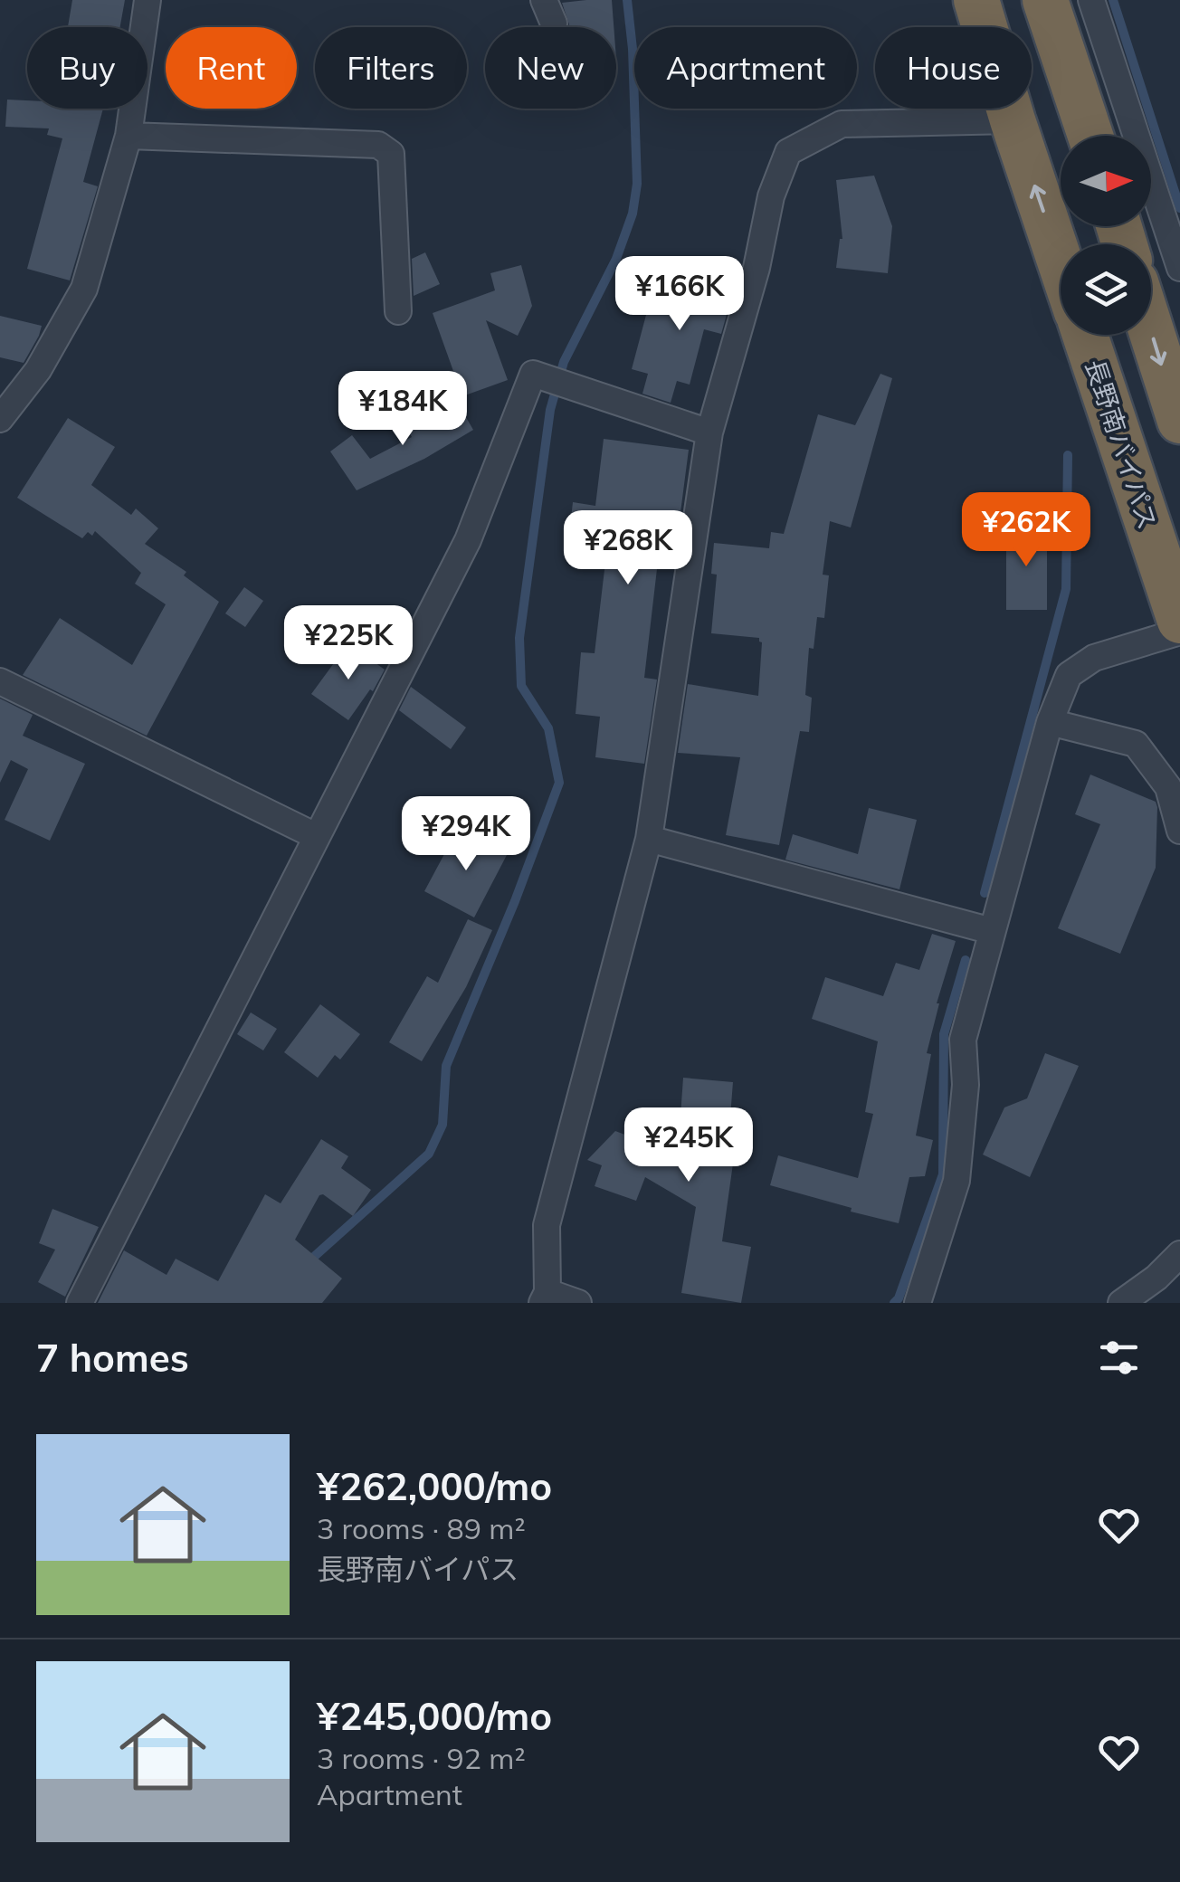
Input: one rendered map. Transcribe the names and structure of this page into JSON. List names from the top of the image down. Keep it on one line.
{"streets":{"highway":["長野南バイパス"]},"north":"right","page":{"chip":["Buy","Rent","Filters","New","Apartment","House"],"price":["¥166K","¥184K","¥262K","¥268K","¥225K","¥294K","¥245K"],"heading":"7 homes","list":[{"name":"¥262,000/mo","note":"3 rooms · 89 m² · 長野南バイパス"},{"name":"¥245,000/mo","note":"3 rooms · 92 m² · Apartment"}]}}
